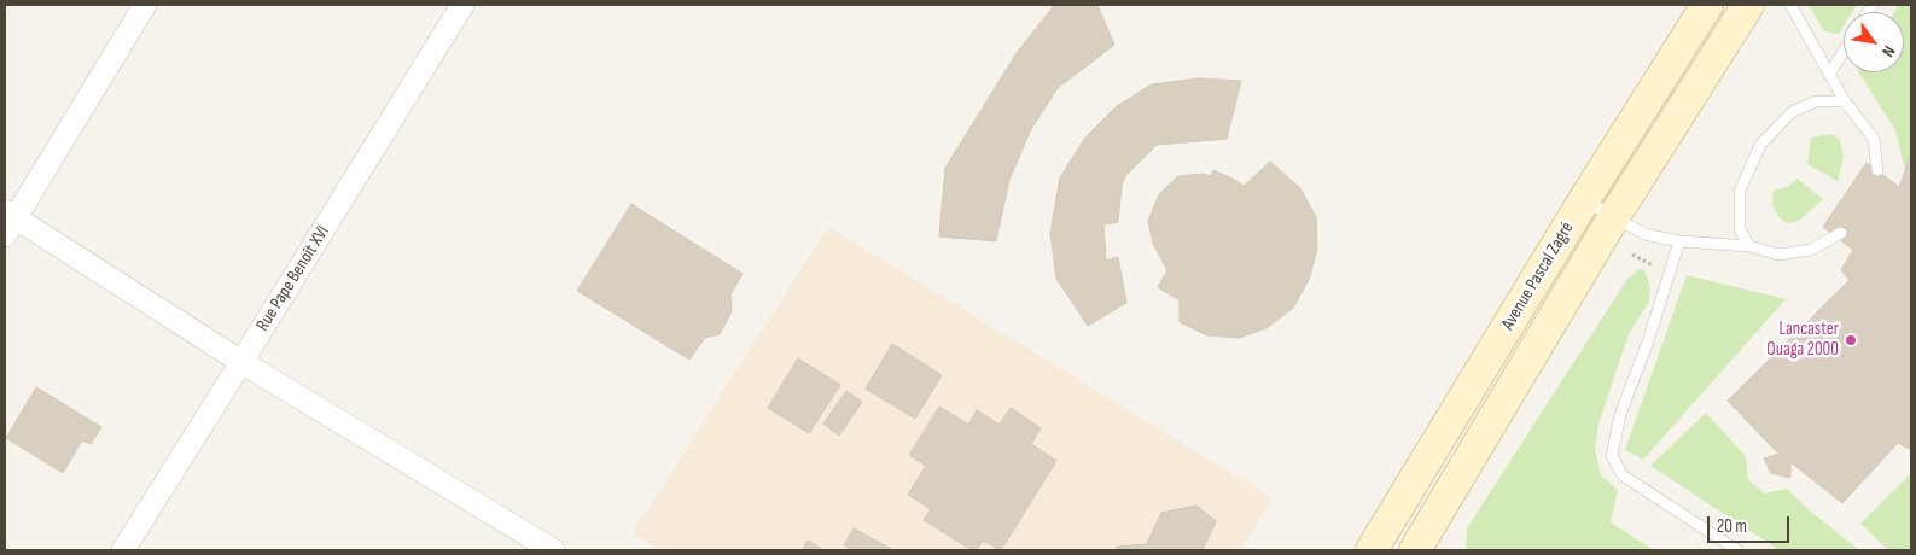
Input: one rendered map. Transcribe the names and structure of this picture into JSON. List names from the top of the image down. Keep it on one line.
{"streets":{"main road":["Avenue Pascal Zagré"],"street":["Rue Pape Benoît XVI"]},"places":["Lancaster Ouaga 2000"],"scale_bar":"20 m","north":"bottom right"}
